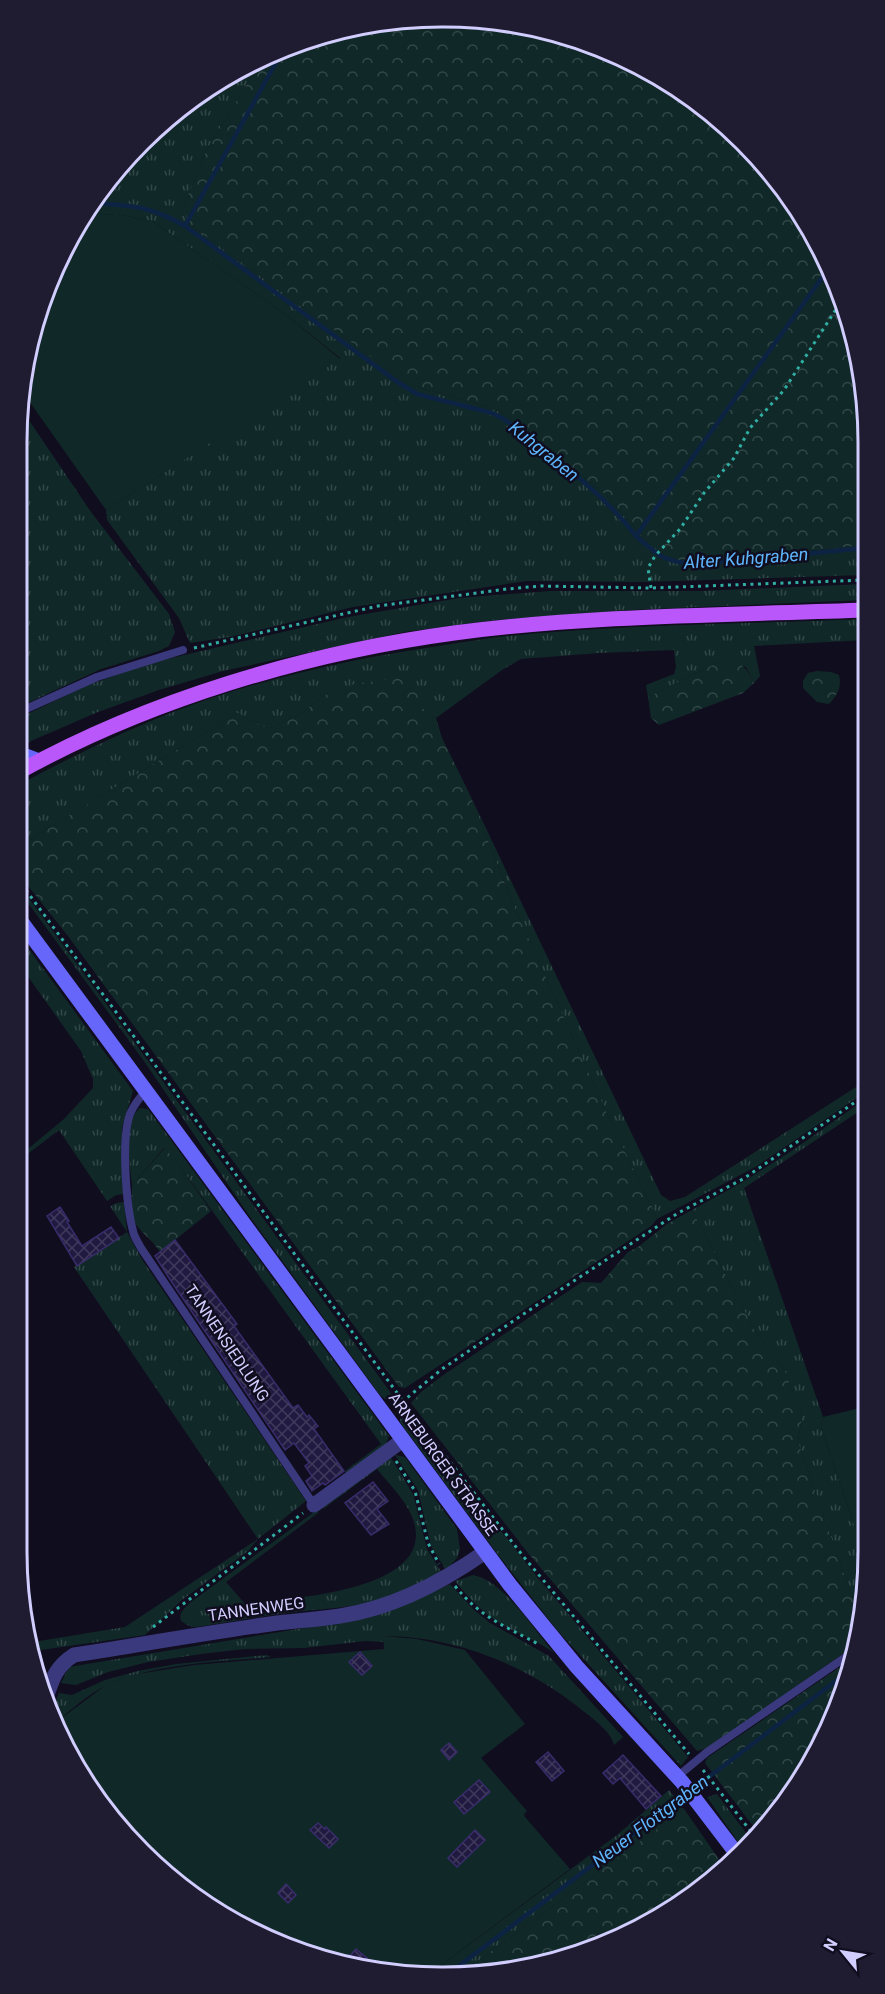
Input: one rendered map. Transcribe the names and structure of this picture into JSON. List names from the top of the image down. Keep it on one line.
{"streets":{"main road":["ARNEBURGER STRASSE"],"street":["TANNENWEG"],"lane":["TANNENSIEDLUNG"]},"crossings":[["TANNENSIEDLUNG","ARNEBURGER STRASSE"],["ARNEBURGER STRASSE","TANNENWEG"]],"water":["Kuhgraben","Alter Kuhgraben","Neuer Flottgraben"],"north":"top left"}
